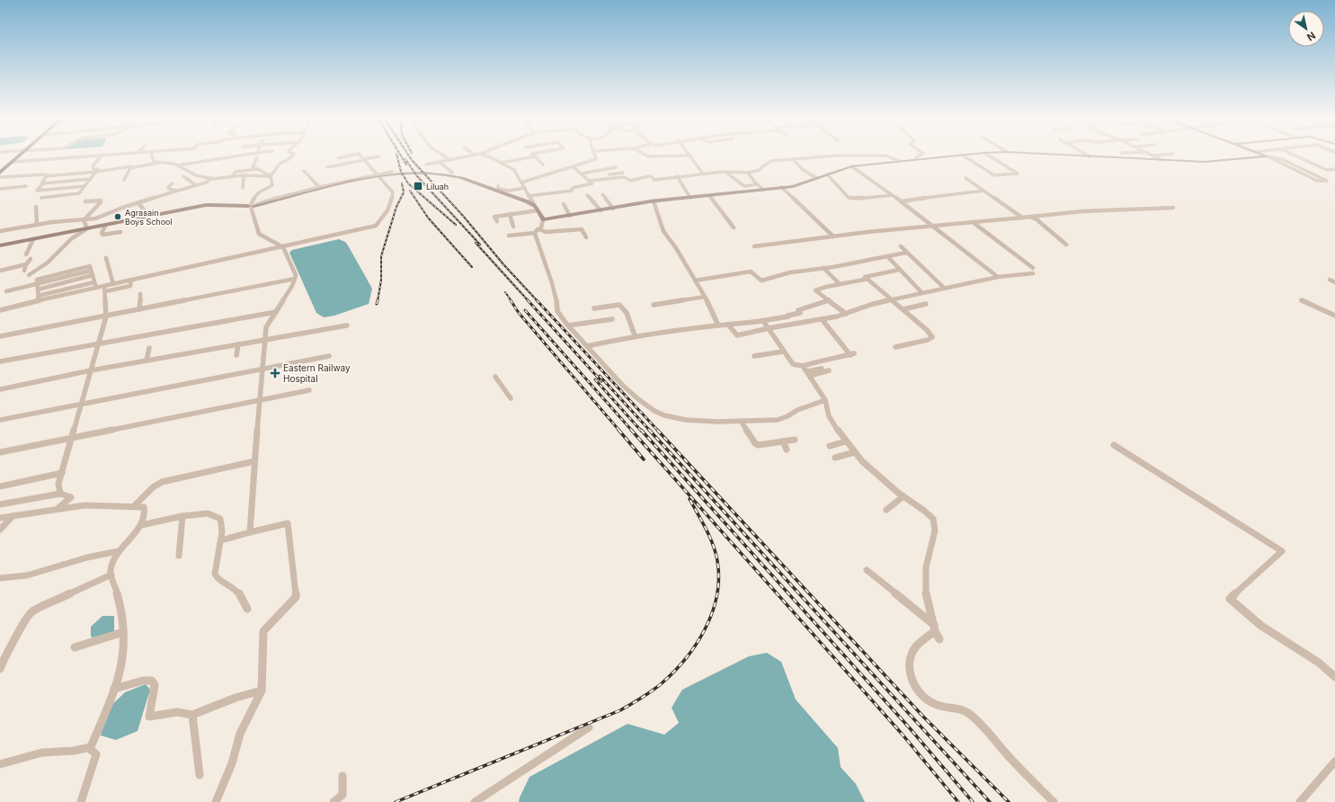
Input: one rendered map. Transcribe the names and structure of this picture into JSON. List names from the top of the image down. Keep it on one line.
{"places":{"transit":["Liluah"],"other":["Agrasain Boys School"],"health":["Eastern Railway Hospital"]},"north":"bottom right"}
